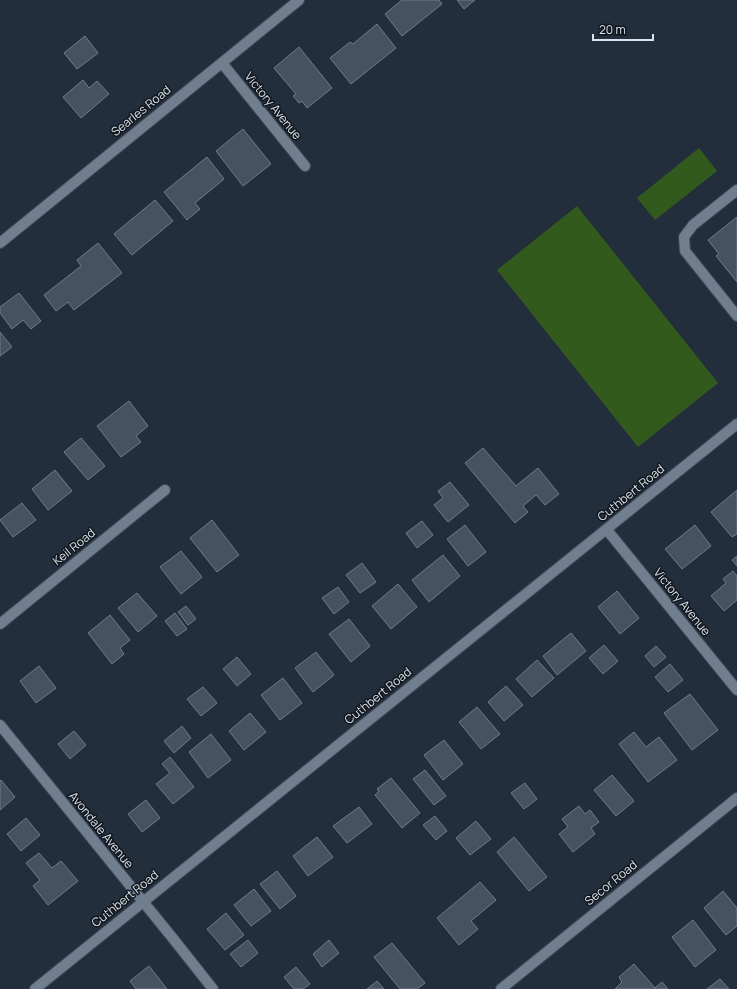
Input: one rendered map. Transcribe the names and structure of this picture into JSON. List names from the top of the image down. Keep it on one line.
{"streets":{"street":["Victory Avenue","Searles Road","Cuthbert Road","Keil Road","Avondale Avenue","Secor Road"]},"crossings":[["Victory Avenue","Searles Road"],["Victory Avenue","Cuthbert Road"],["Cuthbert Road","Avondale Avenue"]],"scale_bar":"20 m"}
